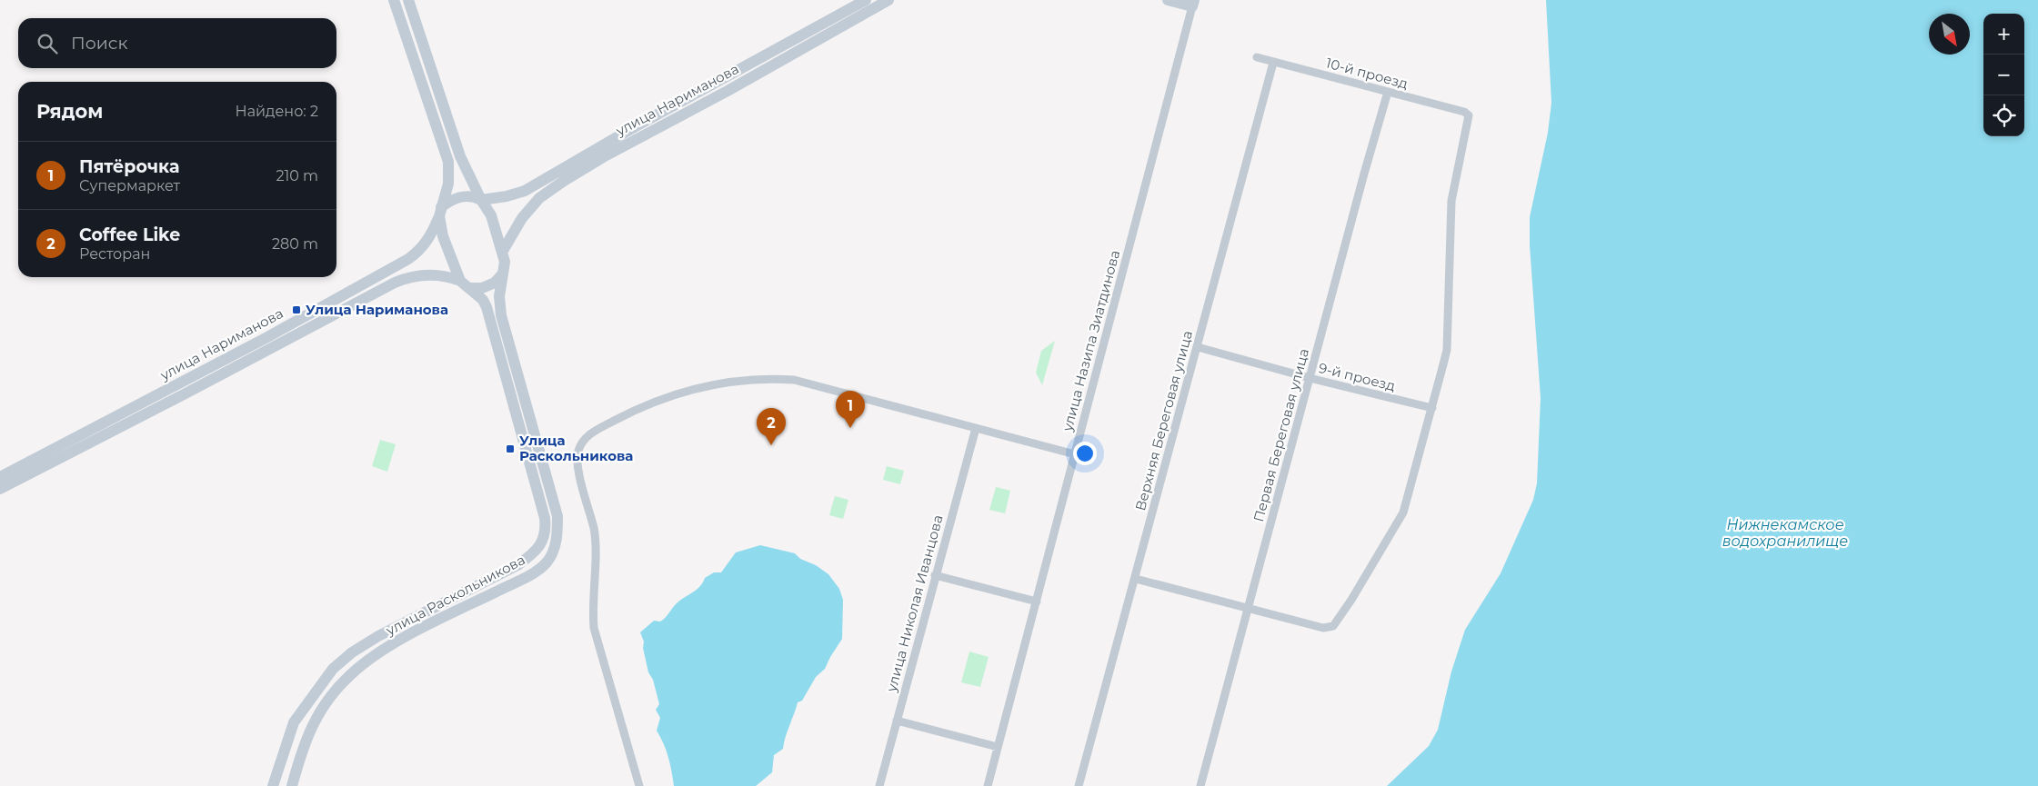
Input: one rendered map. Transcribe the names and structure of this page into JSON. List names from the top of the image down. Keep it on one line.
{"streets":{"main road":["улица Нариманова","улица Раскольникова"],"street":["10-й проезд","улица Назипа Зиатдинова","9-й проезд","Верхняя Береговая улица","Первая Береговая улица","улица Николая Иванцова"]},"crossings":[["10-й проезд","9-й проезд"],["10-й проезд","Верхняя Береговая улица"],["10-й проезд","Первая Береговая улица"],["улица Нариманова","улица Раскольникова"],["9-й проезд","Верхняя Береговая улица"],["9-й проезд","Первая Береговая улица"]],"water":["Нижнекамское водохранилище"],"places":{"transit":["Улица Нариманова","Улица Раскольникова"]},"north":"bottom right","page":{"map_buttons":["+","−"],"search":"Поиск","heading":["Рядом","Найдено: 2"],"list":[{"mark":"1","name":"Пятёрочка","note":"Супермаркет","value":"210 m"},{"mark":"2","name":"Coffee Like","note":"Ресторан","value":"280 m"}],"pins":["1","2"]}}
